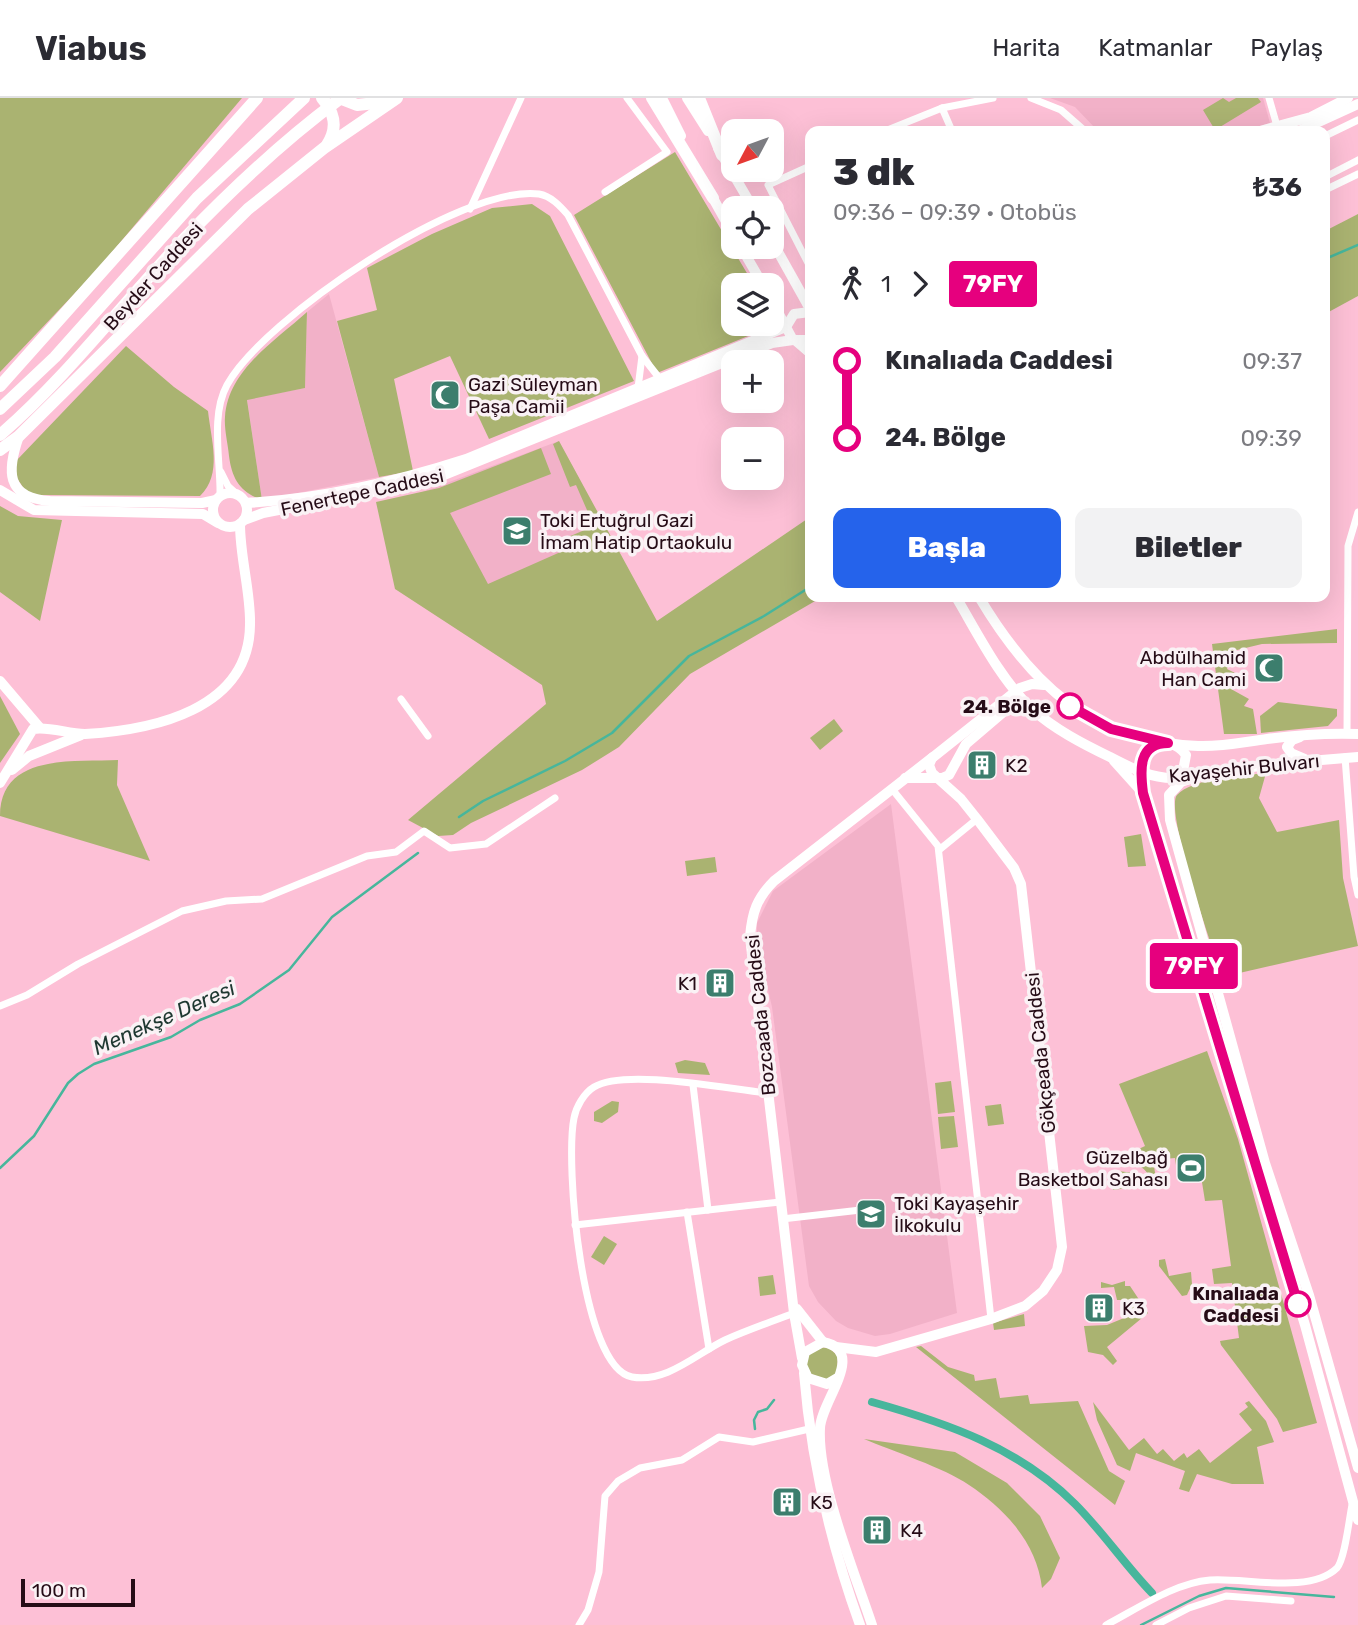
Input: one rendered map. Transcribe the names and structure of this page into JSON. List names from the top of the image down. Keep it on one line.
{"streets":{"highway":["Beyder Caddesi"],"main road":["Fenertepe Caddesi","Kayaşehir Bulvarı","Bozcaada Caddesi","Gökçeada Caddesi"]},"crossings":[["Kayaşehir Bulvarı","Bozcaada Caddesi"],["Bozcaada Caddesi","Gökçeada Caddesi"]],"water":["Menekşe Deresi"],"places":{"mosque":["Gazi Süleyman Paşa Camii","Abdülhamid Han Cami"],"school or university":["Toki Ertuğrul Gazi İmam Hatip Ortaokulu","Toki Kayaşehir İlkokulu"],"other":["24. Bölge","Kınalıada Caddesi"],"building":["K2","K1","K3","K5","K4"],"sports":["Güzelbağ Basketbol Sahası"]},"lines":["bus line 79FY"],"scale_bar":"100 m","north":"bottom left","page":{"header":"Viabus","nav":["Harita","Katmanlar","Paylaş"],"on_map":"79FY","map_buttons":["+","−"],"heading":["3 dk","09:36 – 09:39 · Otobüs","₺36"],"legs":["1","79FY"],"list":[{"name":"Kınalıada Caddesi","value":"09:37"},{"name":"24. Bölge","value":"09:39"}],"buttons":["Başla","Biletler"],"scale":"100 m"}}
